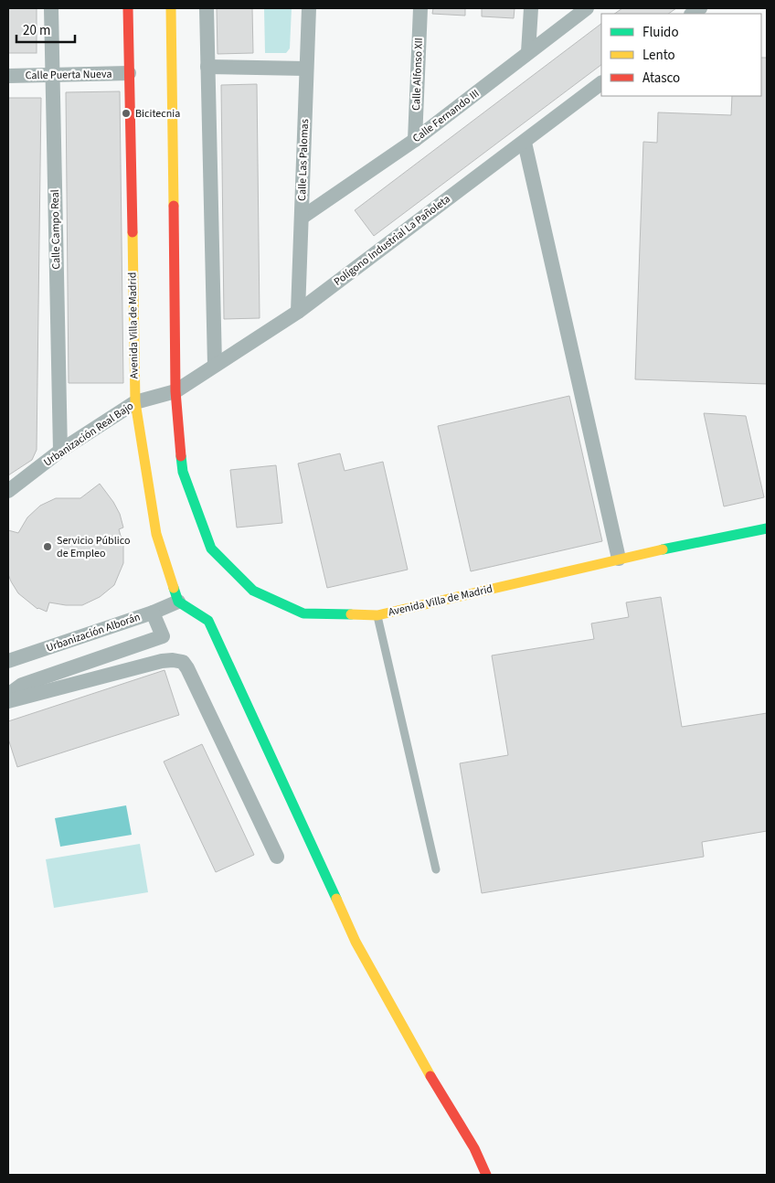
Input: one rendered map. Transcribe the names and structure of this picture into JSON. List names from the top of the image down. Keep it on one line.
{"streets":{"street":["Calle Alfonso XII","Calle Puerta Nueva","Calle Fernando III","Calle Las Palomas","Calle Campo Real","Polígono Industrial La Pañoleta","Avenida Villa de Madrid","Urbanización Real Bajo","Urbanización Alborán"]},"crossings":[["Calle Alfonso XII","Calle Fernando III"],["Calle Puerta Nueva","Calle Campo Real"],["Calle Puerta Nueva","Avenida Villa de Madrid"],["Calle Fernando III","Calle Las Palomas"],["Calle Las Palomas","Polígono Industrial La Pañoleta"],["Calle Campo Real","Urbanización Real Bajo"],["Polígono Industrial La Pañoleta","Avenida Villa de Madrid"],["Polígono Industrial La Pañoleta","Urbanización Real Bajo"],["Avenida Villa de Madrid","Urbanización Real Bajo"],["Avenida Villa de Madrid","Urbanización Alborán"]],"places":["Bicitecnia","Servicio Público de Empleo"],"legend":["Fluido","Lento","Atasco"],"scale_bar":"20 m"}
